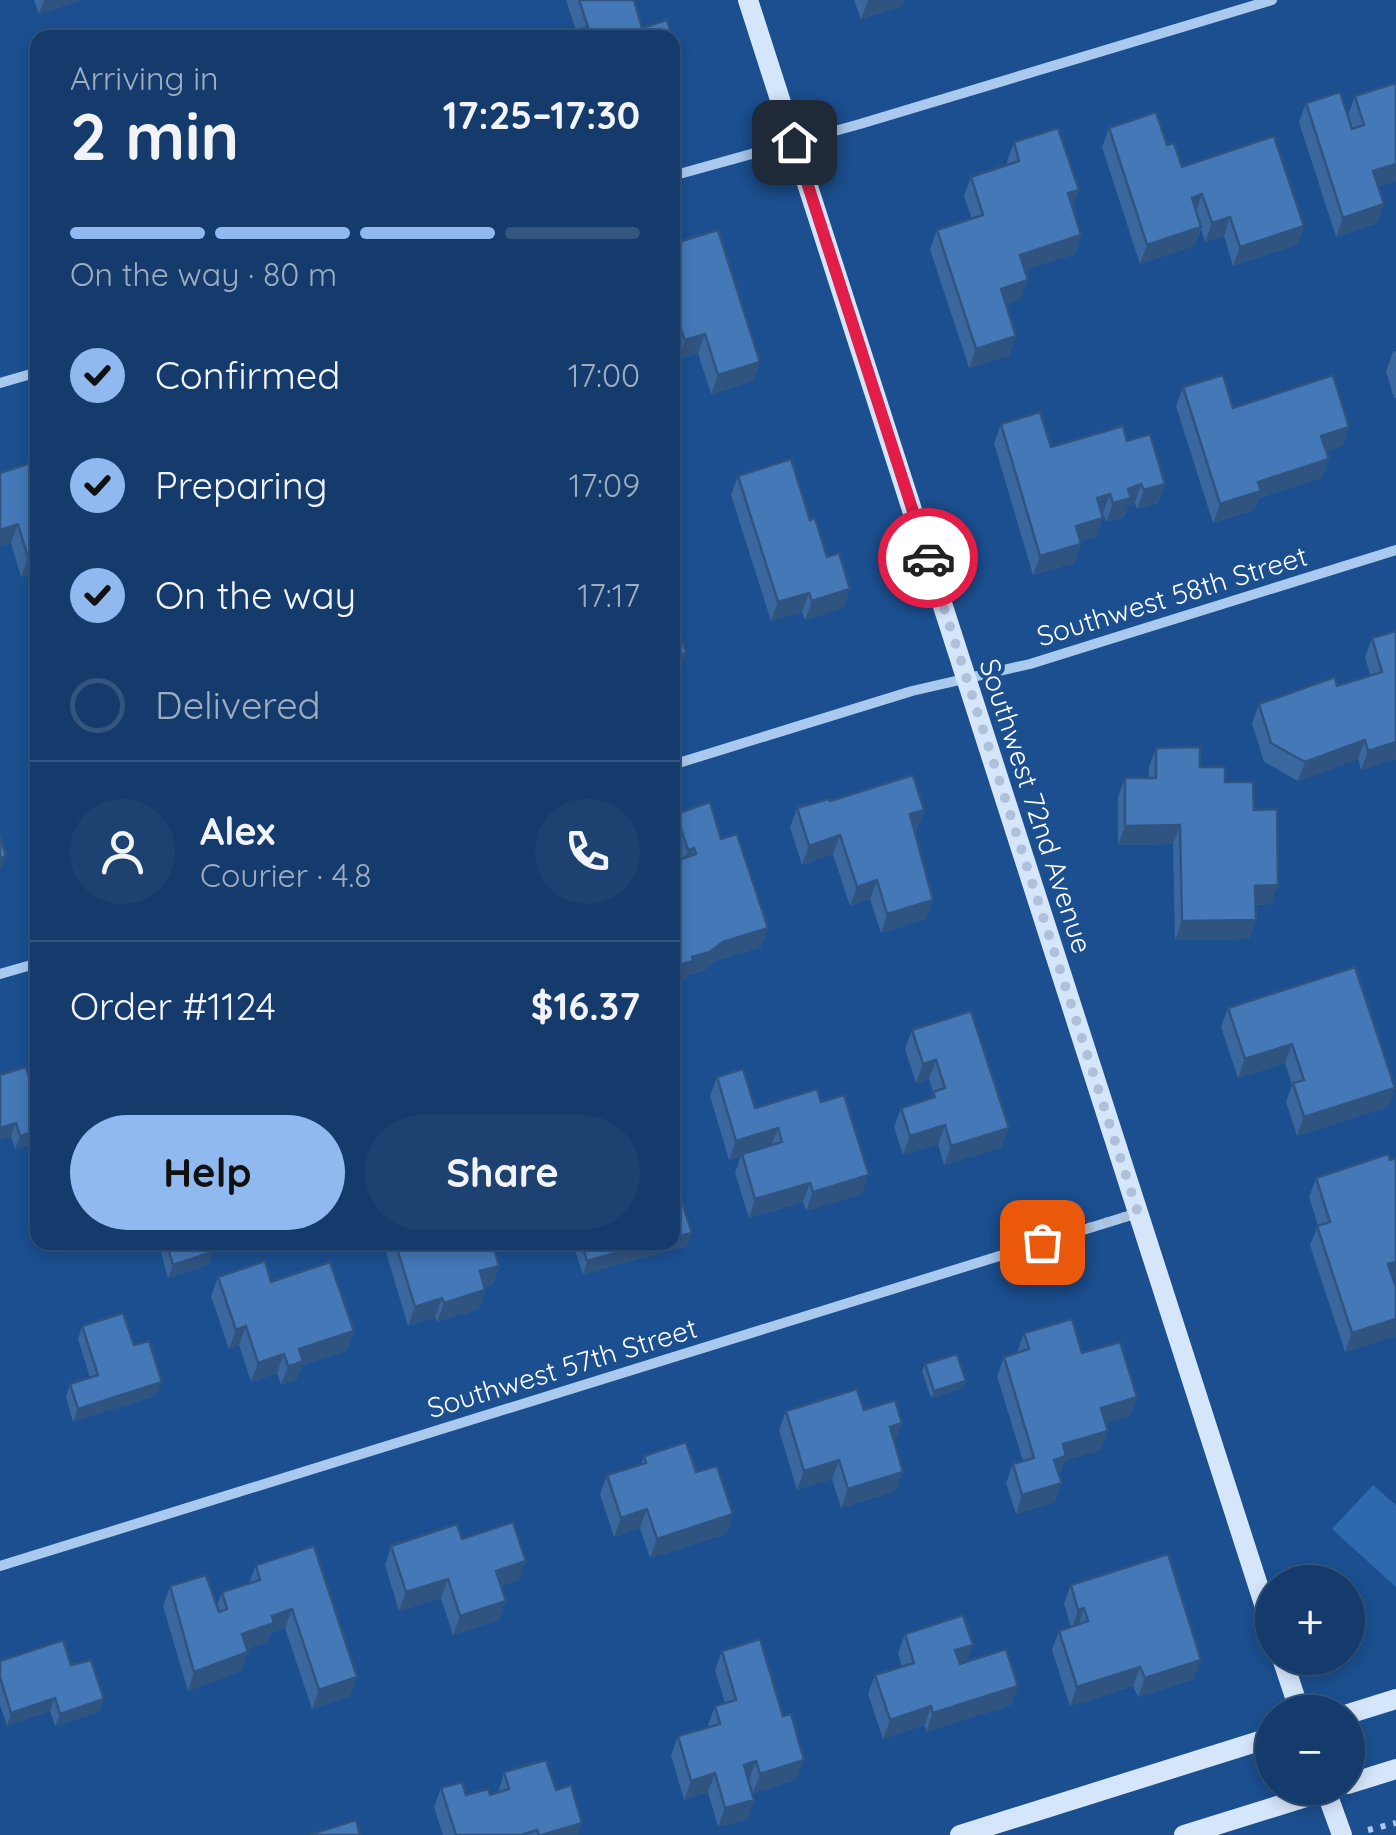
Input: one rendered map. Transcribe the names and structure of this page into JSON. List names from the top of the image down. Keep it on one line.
{"streets":{"street":["Southwest 58th Street","Southwest 72nd Avenue","Southwest 57th Street"]},"crossings":[["Southwest 58th Street","Southwest 72nd Avenue"],["Southwest 72nd Avenue","Southwest 57th Street"]],"page":{"heading":["2 min","Arriving in","17:25–17:30"],"panel":["Alex","Courier · 4.8","Order #1124","$16.37"],"bar":"On the way · 80 m","list":[["Confirmed","17:00"],["Preparing","17:09"],["On the way","17:17"],"Delivered"],"buttons":["Help","Share"],"map_buttons":["+","−"]}}
